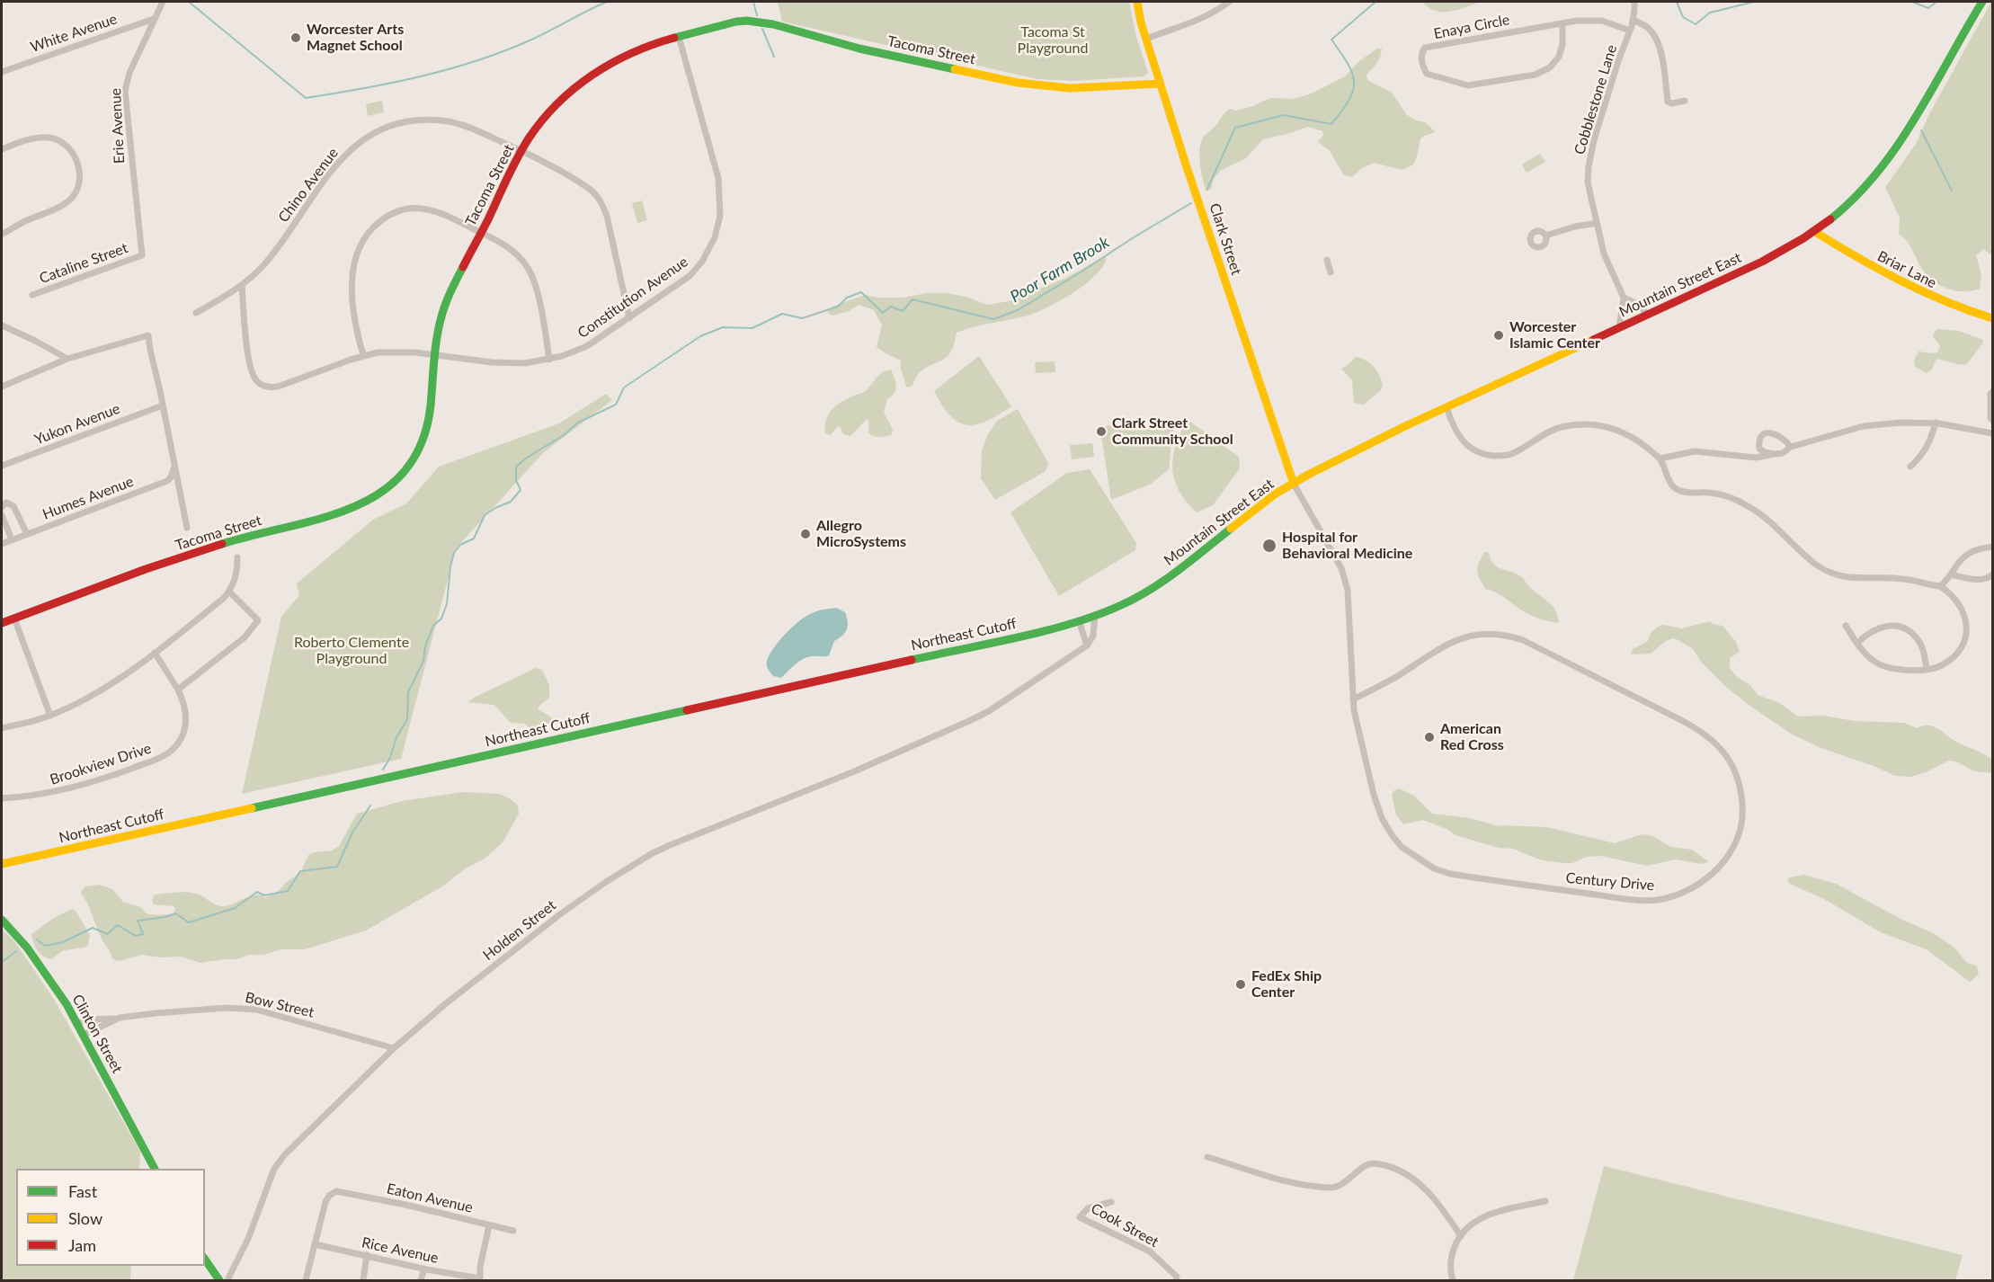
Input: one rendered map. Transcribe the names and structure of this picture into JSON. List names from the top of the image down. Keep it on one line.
{"streets":{"main road":["Tacoma Street","Clark Street","Briar Lane","Mountain Street East","Northeast Cutoff","Clinton Street"],"street":["Enaya Circle","White Avenue","Cobblestone Lane","Erie Avenue","Chino Avenue","Cataline Street","Constitution Avenue","Yukon Avenue","Humes Avenue","Brookview Drive","Century Drive","Holden Street","Bow Street","Eaton Avenue","Cook Street","Rice Avenue"]},"crossings":[["Enaya Circle","Cobblestone Lane"],["White Avenue","Erie Avenue"],["Tacoma Street","Chino Avenue"],["Tacoma Street","Clark Street"],["Tacoma Street","Constitution Avenue"],["Erie Avenue","Cataline Street"],["Chino Avenue","Constitution Avenue"],["Clark Street","Mountain Street East"],["Clark Street","Century Drive"],["Briar Lane","Mountain Street East"],["Mountain Street East","Northeast Cutoff"],["Mountain Street East","Century Drive"],["Holden Street","Bow Street"],["Bow Street","Clinton Street"],["Eaton Avenue","Rice Avenue"]],"water":["Poor Farm Brook"],"parks":["Tacoma St Playground","Roberto Clemente Playground"],"places":["Worcester Arts Magnet School","Worcester Islamic Center","Clark Street Community School","Allegro MicroSystems","Hospital for Behavioral Medicine","American Red Cross","FedEx Ship Center"],"legend":["Fast","Slow","Jam"]}
